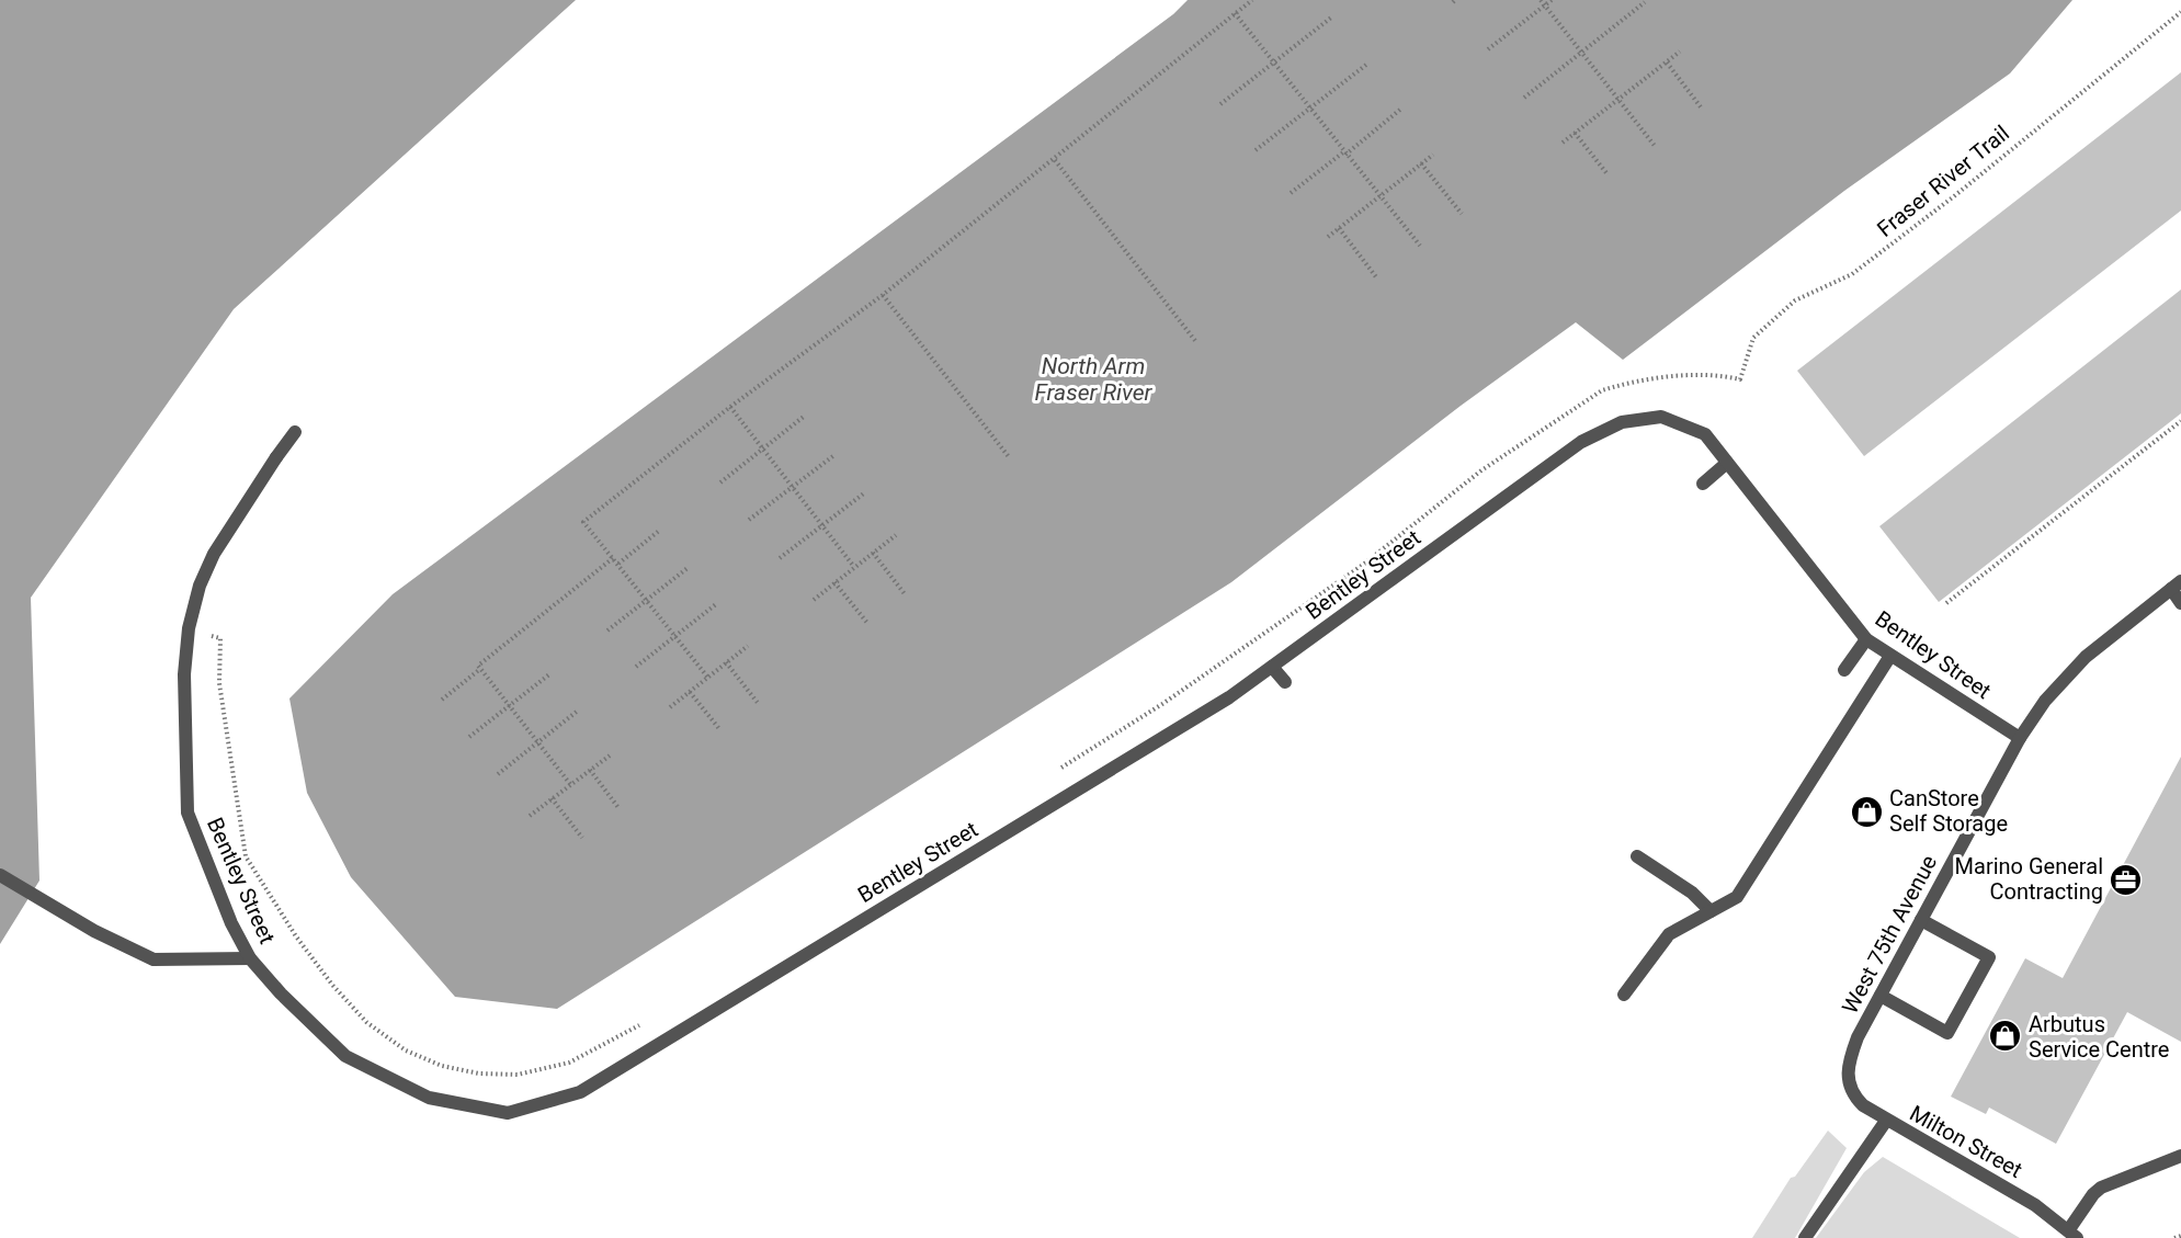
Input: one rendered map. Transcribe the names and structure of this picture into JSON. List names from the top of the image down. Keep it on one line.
{"streets":{"street":["Bentley Street","West 75th Avenue","Milton Street"],"path":["Fraser River Trail"]},"crossings":[["Bentley Street","West 75th Avenue"],["West 75th Avenue","Milton Street"]],"water":["North Arm Fraser River"],"places":{"shop":["CanStore Self Storage","Arbutus Service Centre"],"office":["Marino General Contracting"]}}
